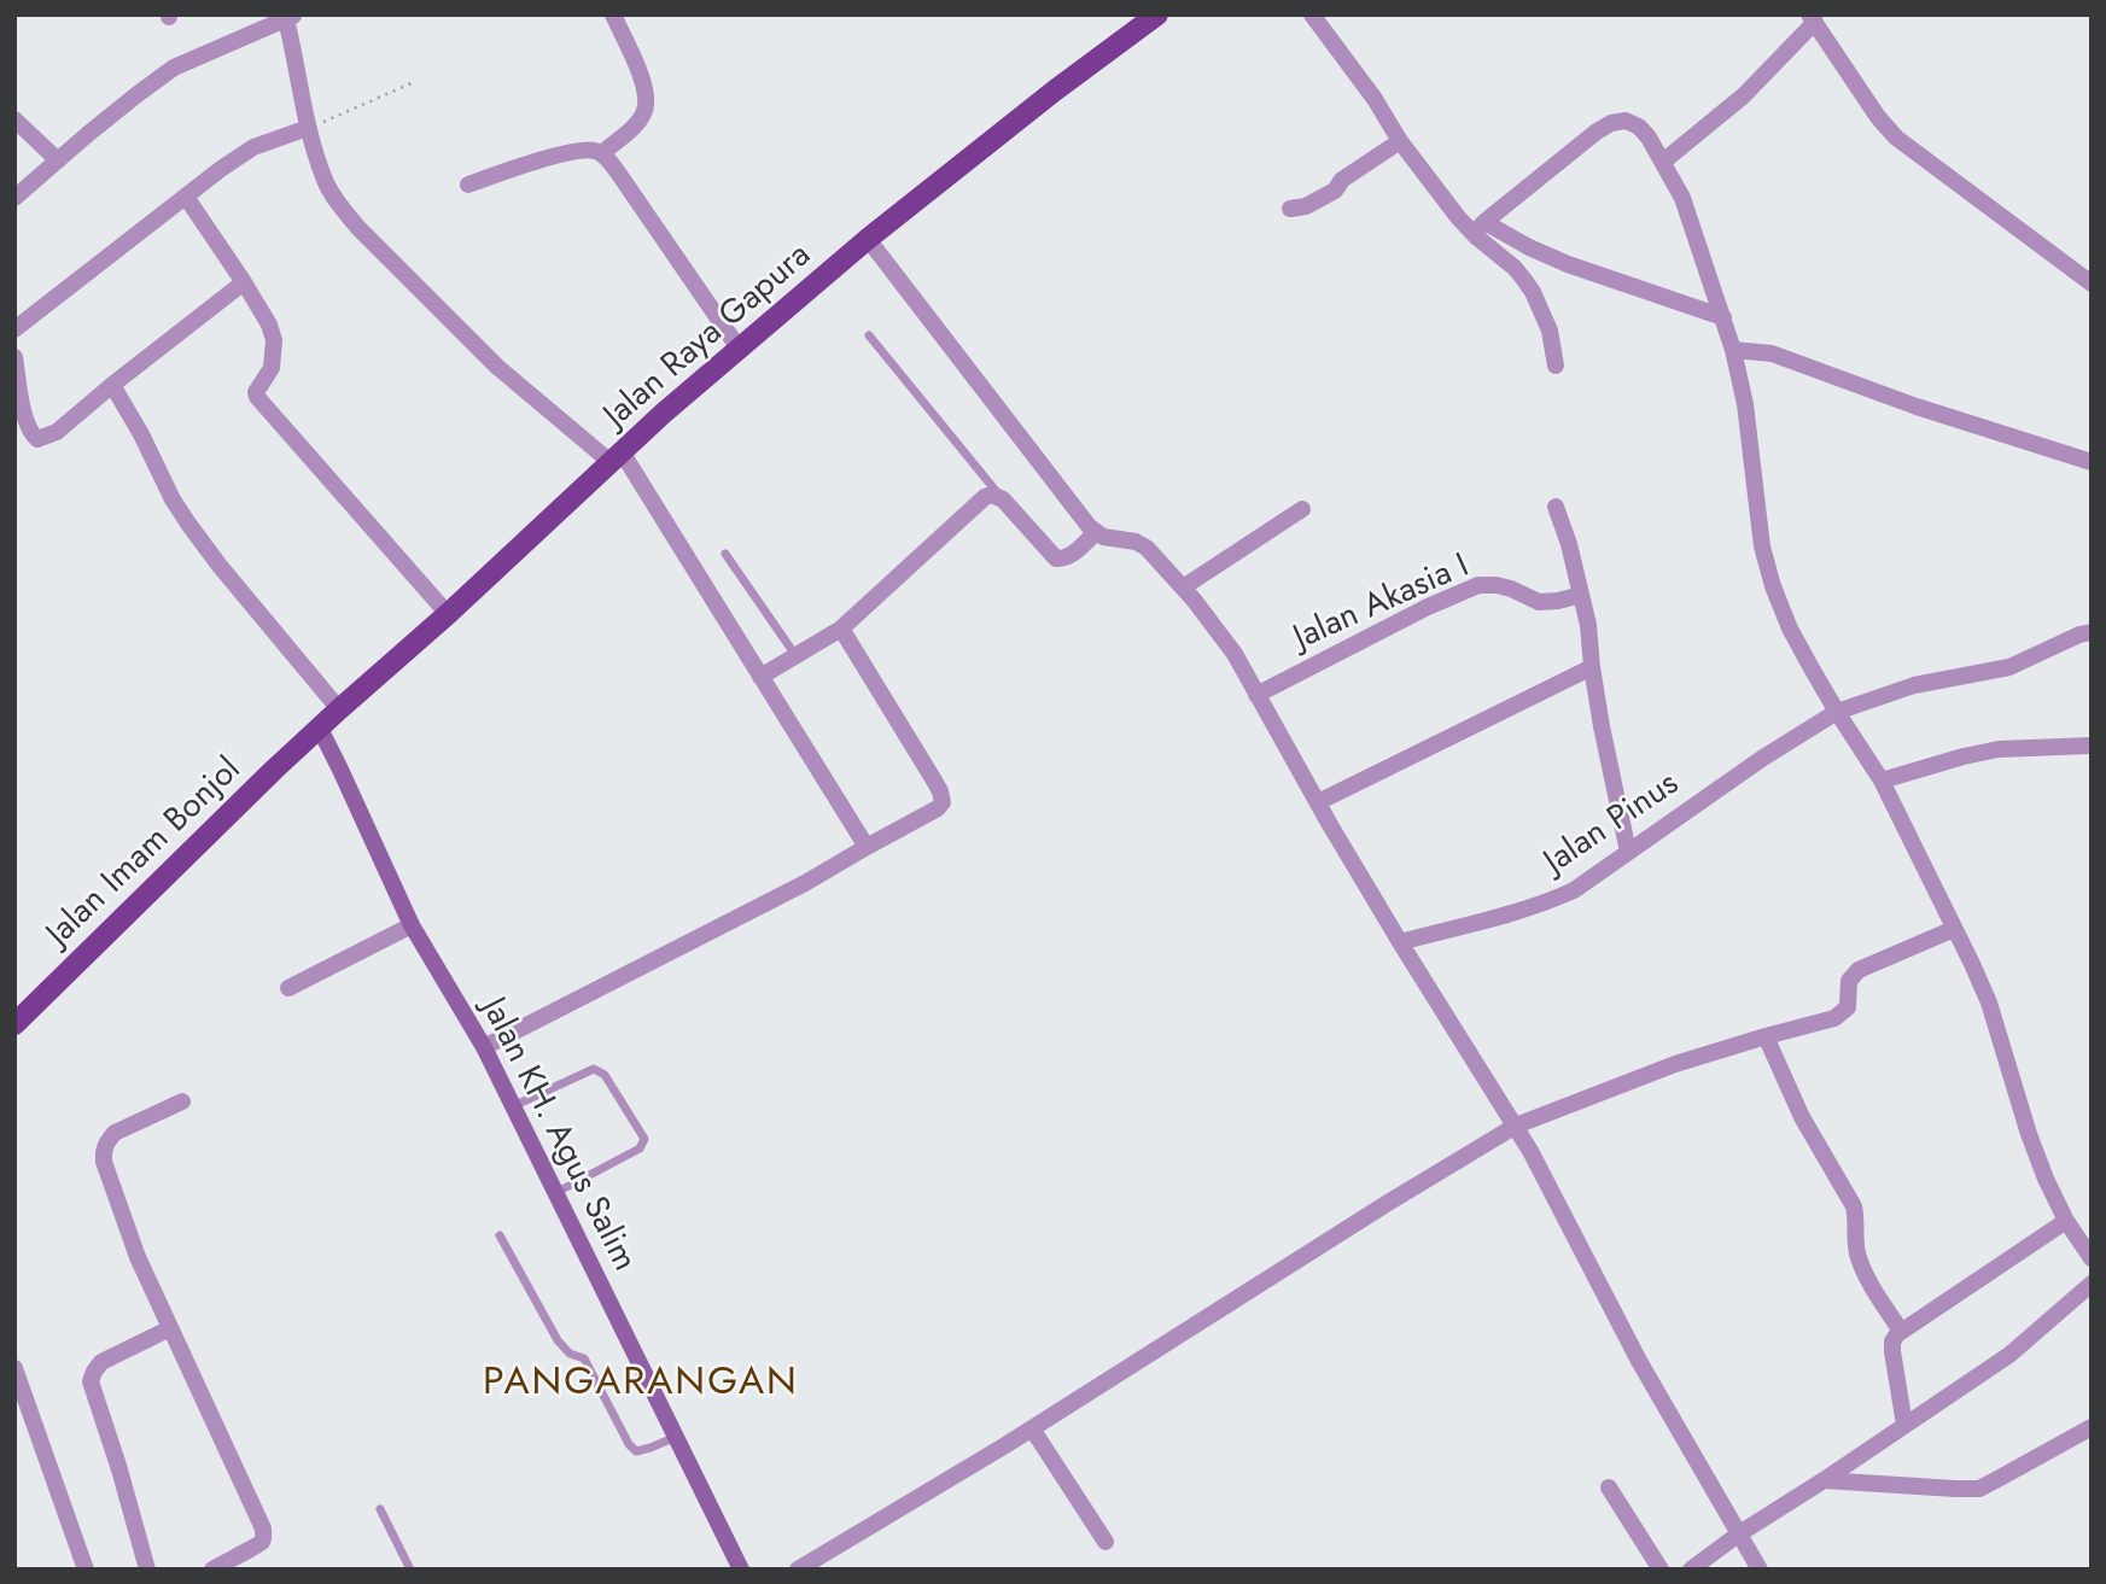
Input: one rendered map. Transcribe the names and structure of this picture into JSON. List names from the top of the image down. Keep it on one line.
{"streets":{"main road":["Jalan Raya Gapura","Jalan Imam Bonjol","Jalan KH. Agus Salim"],"street":["Jalan Akasia I","Jalan Pinus"]},"crossings":[["Jalan Raya Gapura","Jalan Imam Bonjol"],["Jalan Raya Gapura","Jalan KH. Agus Salim"],["Jalan Imam Bonjol","Jalan KH. Agus Salim"]],"districts":["PANGARANGAN"]}
